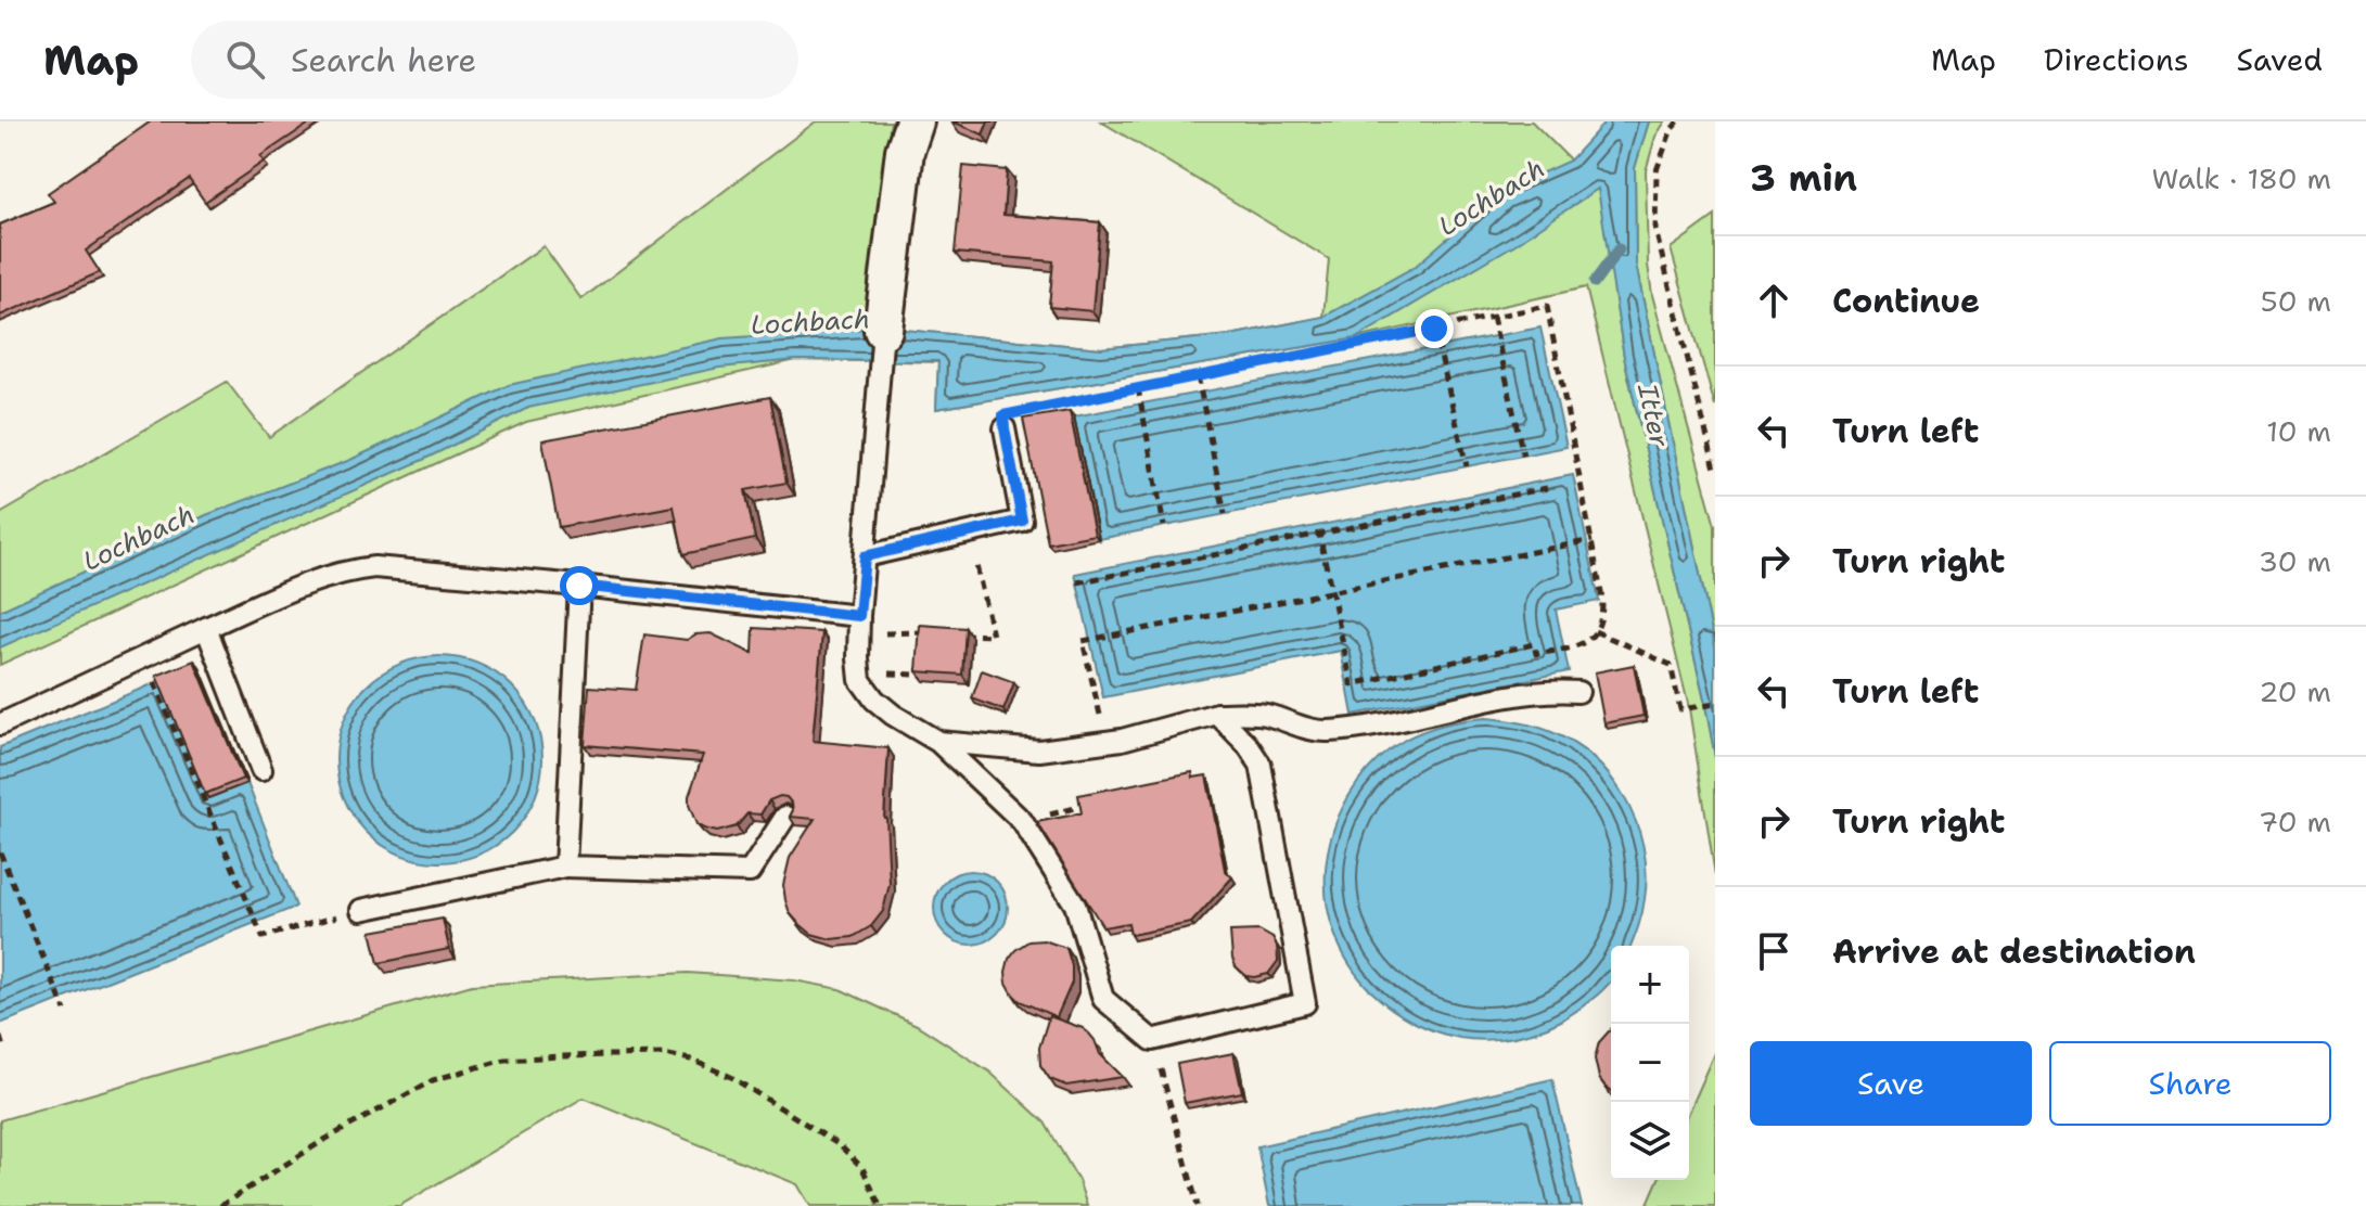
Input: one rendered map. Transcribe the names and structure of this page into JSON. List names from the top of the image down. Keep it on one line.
{"water":["Lochbach","Itter"],"page":{"header":"Map","search":"Search here","nav":["Map","Directions","Saved"],"heading":["3 min","Walk · 180 m"],"list":[["Continue","50 m"],["Turn left","10 m"],["Turn right","30 m"],["Turn left","20 m"],["Turn right","70 m"],"Arrive at destination"],"map_buttons":["+","−"],"buttons":["Save","Share"]}}
